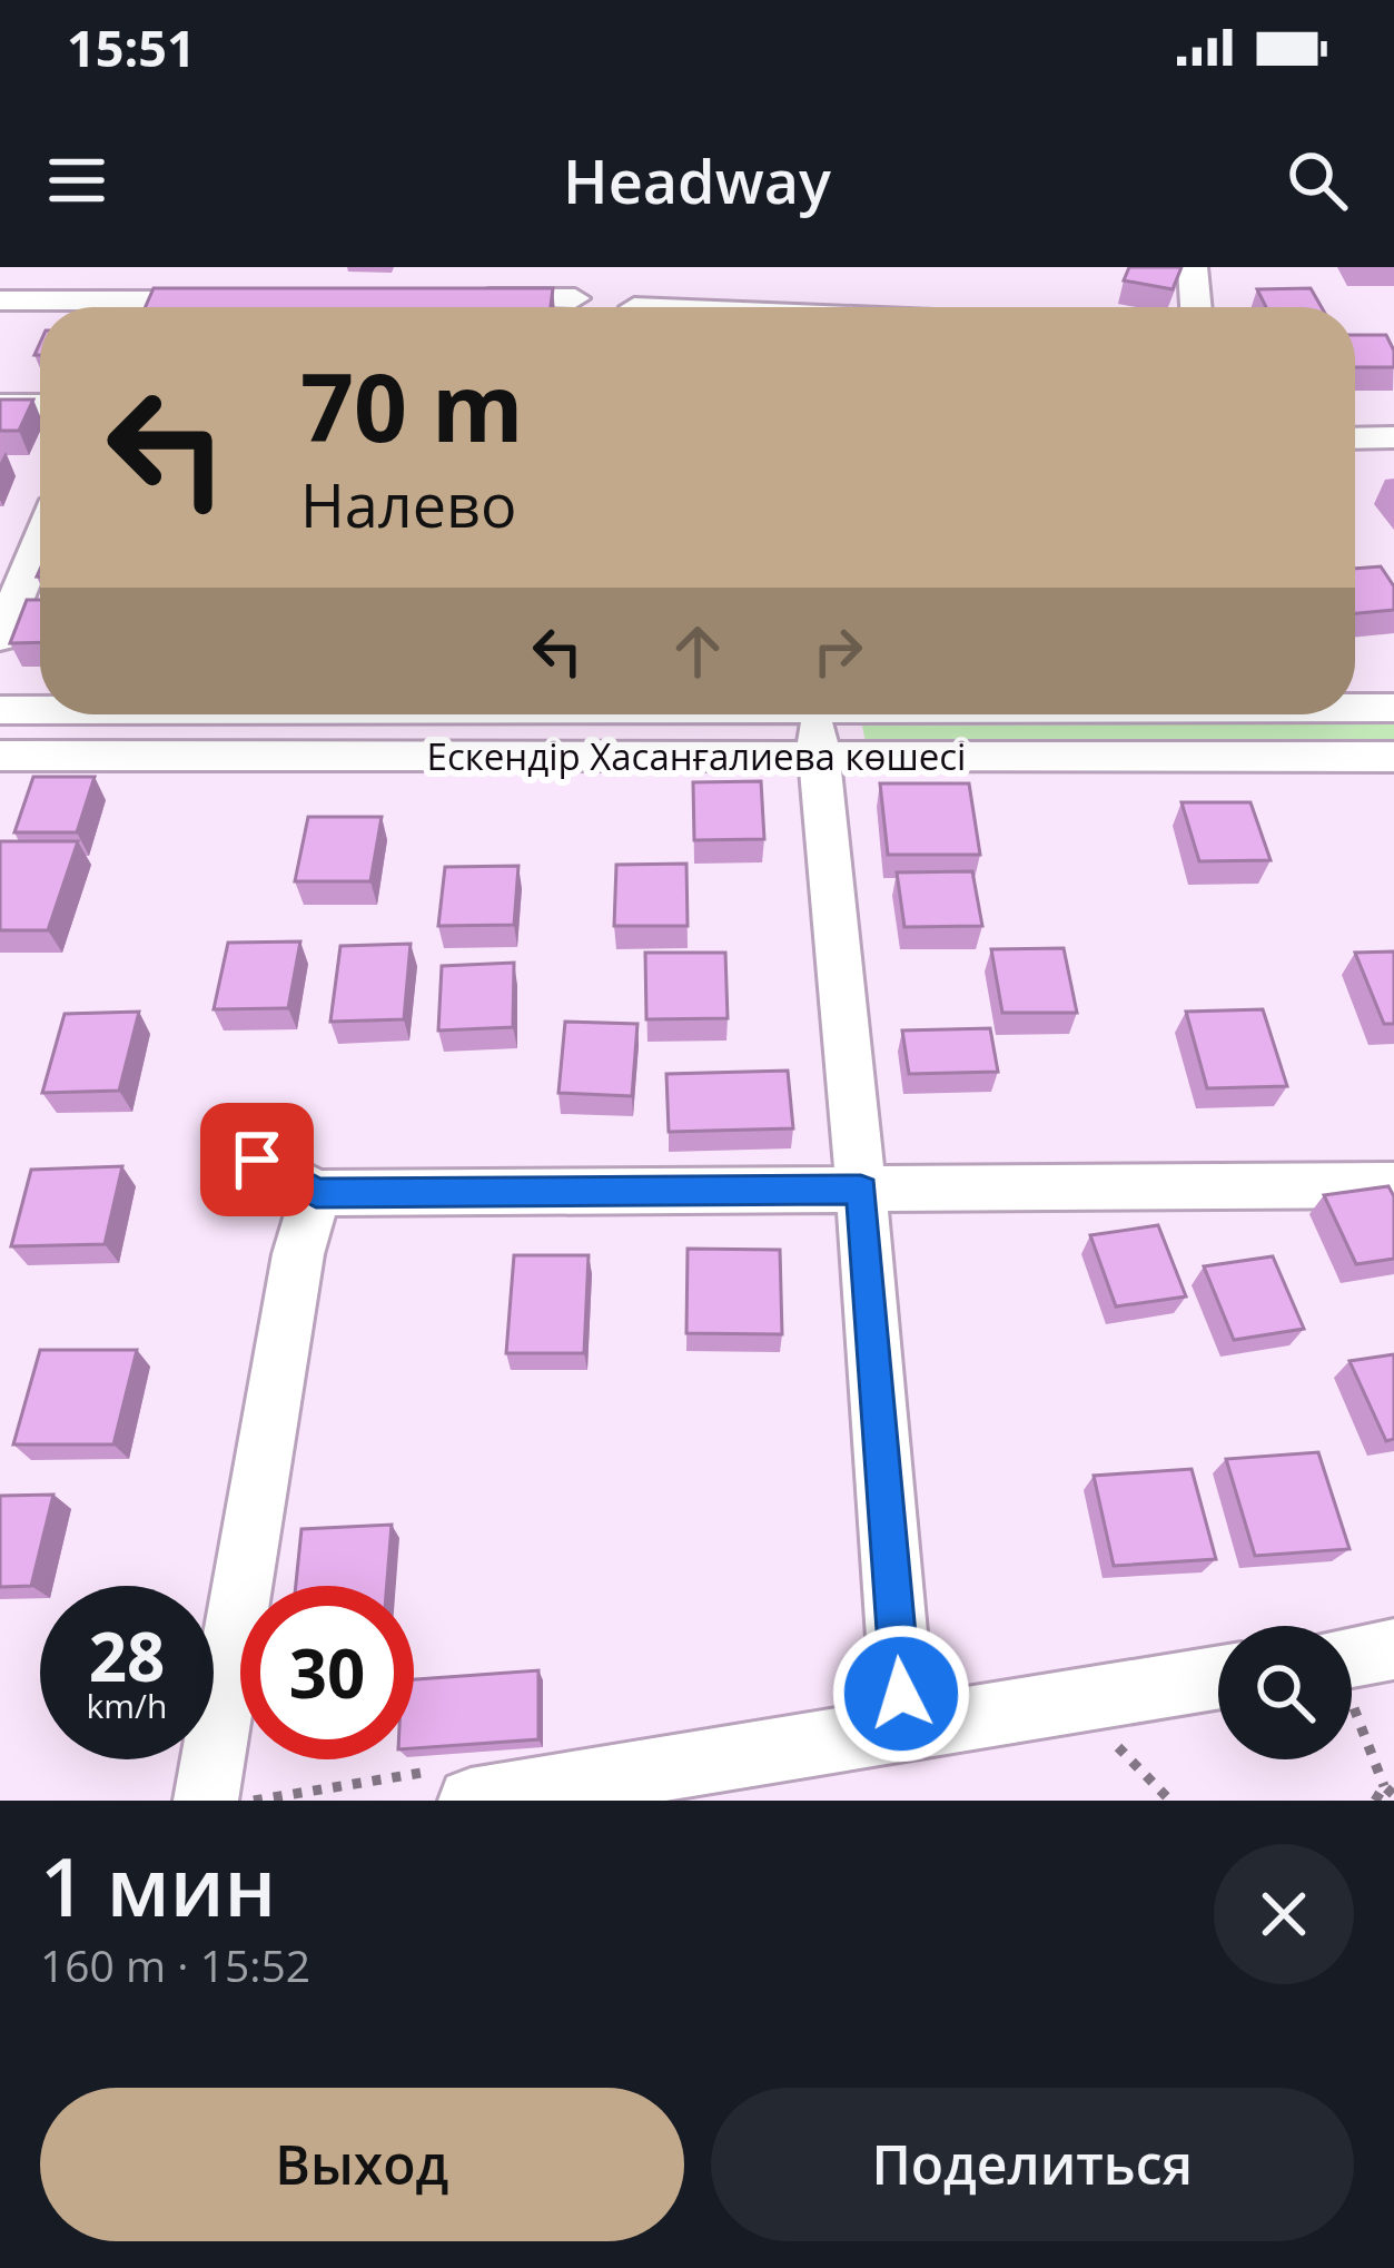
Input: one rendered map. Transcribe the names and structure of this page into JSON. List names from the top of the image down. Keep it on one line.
{"streets":{"street":["Ескендір Хасанғалиева көшесі"]},"page":{"status":"15:51","header":"Headway","turn":["70 m","Налево"],"speed":"28 km/h","limit":"30","heading":["1 мин","160 m · 15:52"],"buttons":["Выход","Поделиться"]}}
